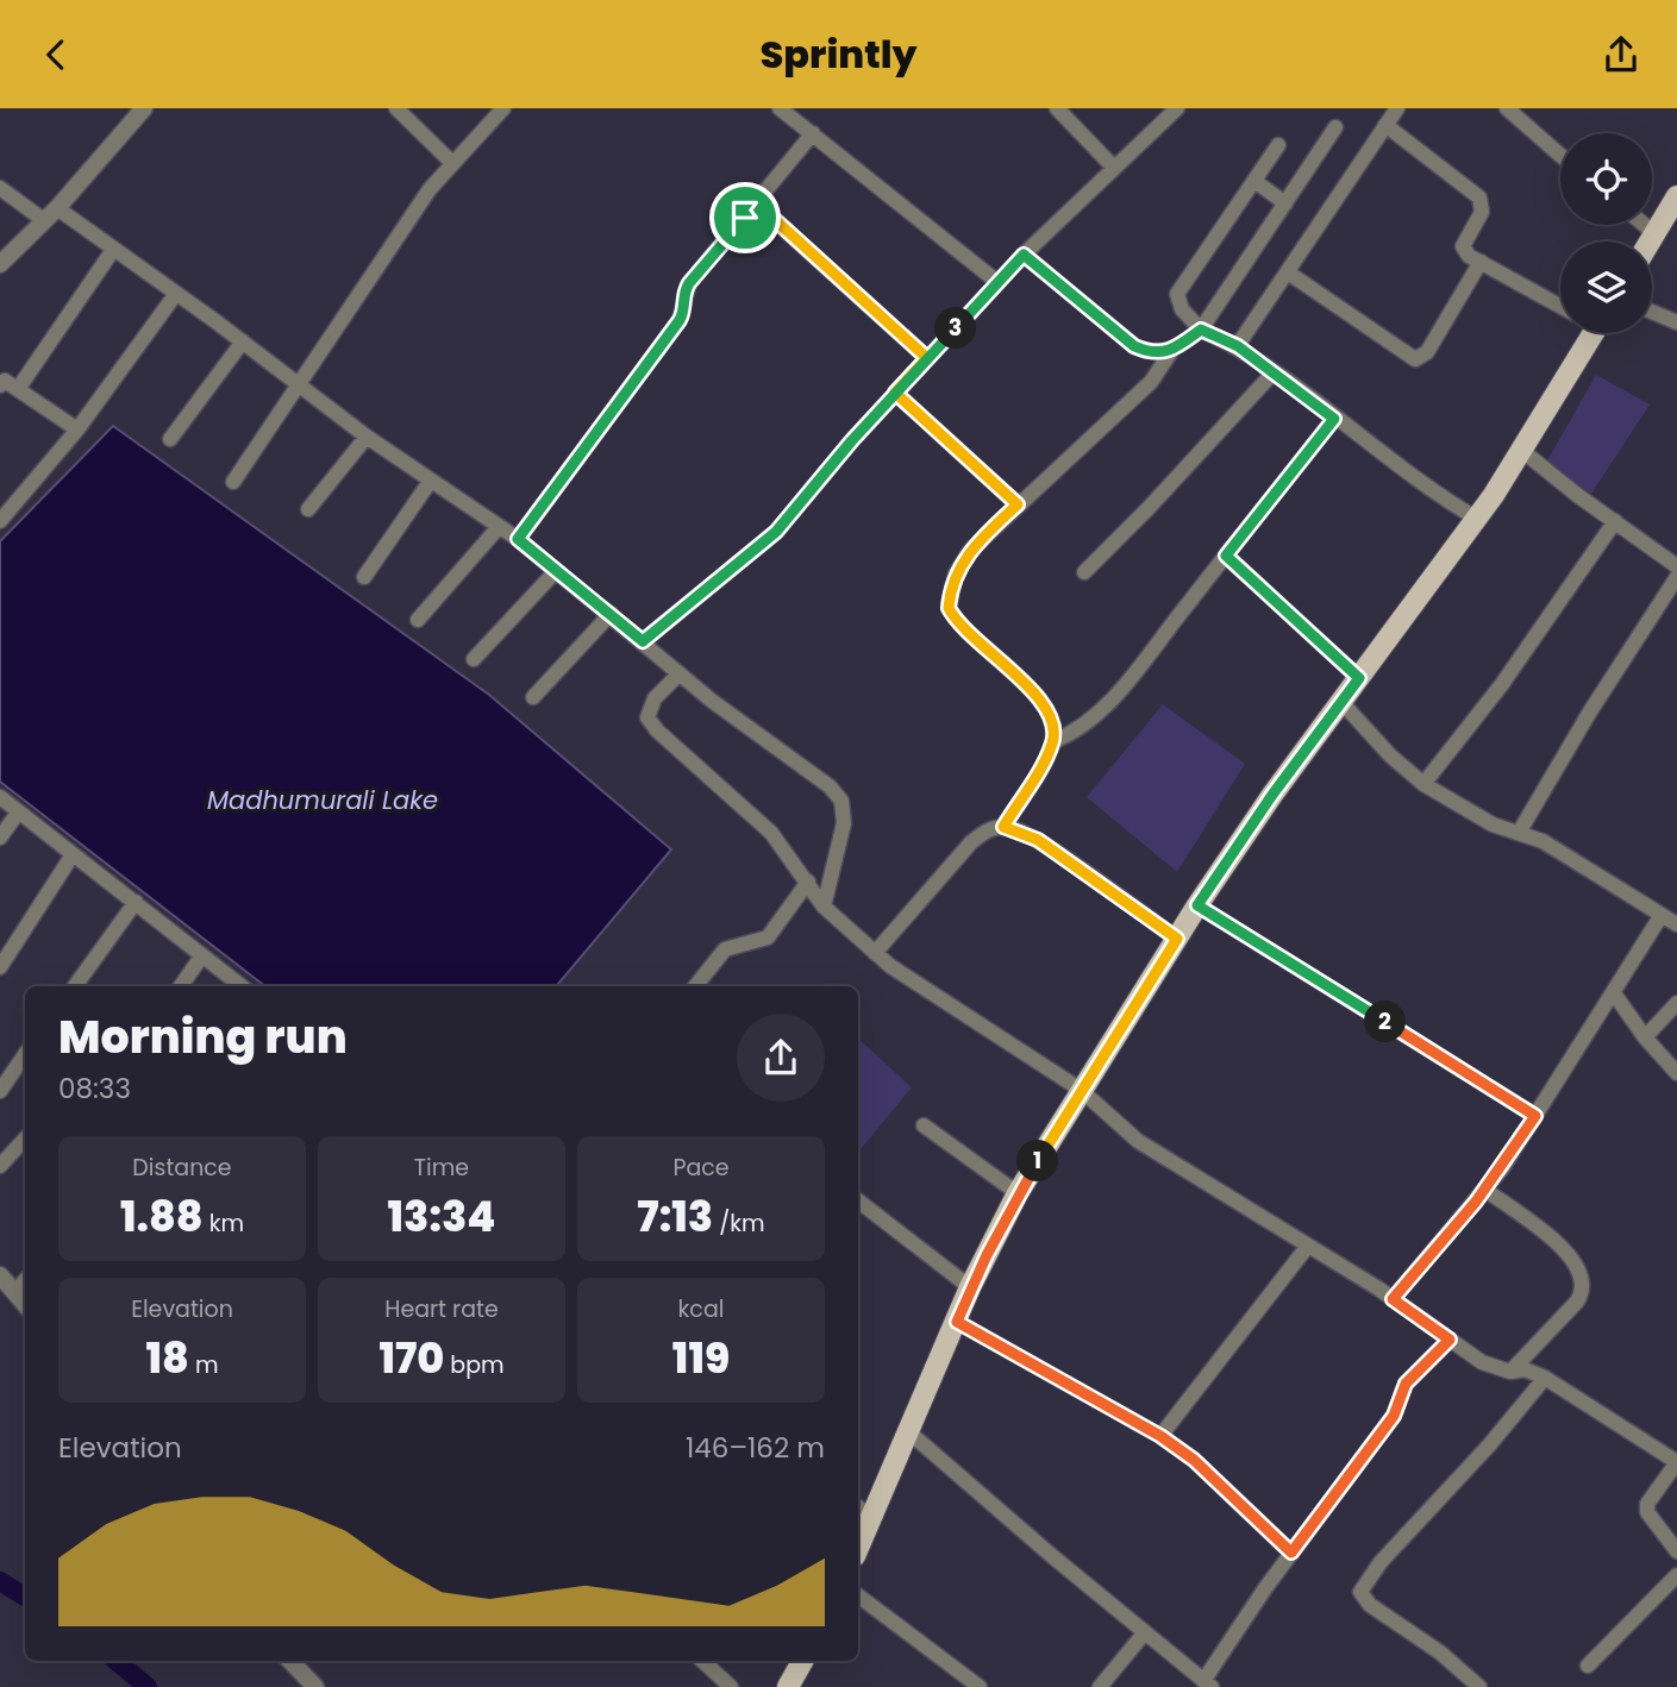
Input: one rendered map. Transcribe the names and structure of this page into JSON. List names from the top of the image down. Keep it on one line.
{"water":["Madhumurali Lake"],"page":{"header":"Sprintly","pins":["3","2","1"],"heading":["Morning run","08:33"],"stats":[["Distance","1.88 km"],["Time","13:34"],["Pace","7:13 /km"],["Elevation","18 m"],["Heart rate","170 bpm"],["kcal","119"]],"chart":["Elevation","146–162 m"]}}
